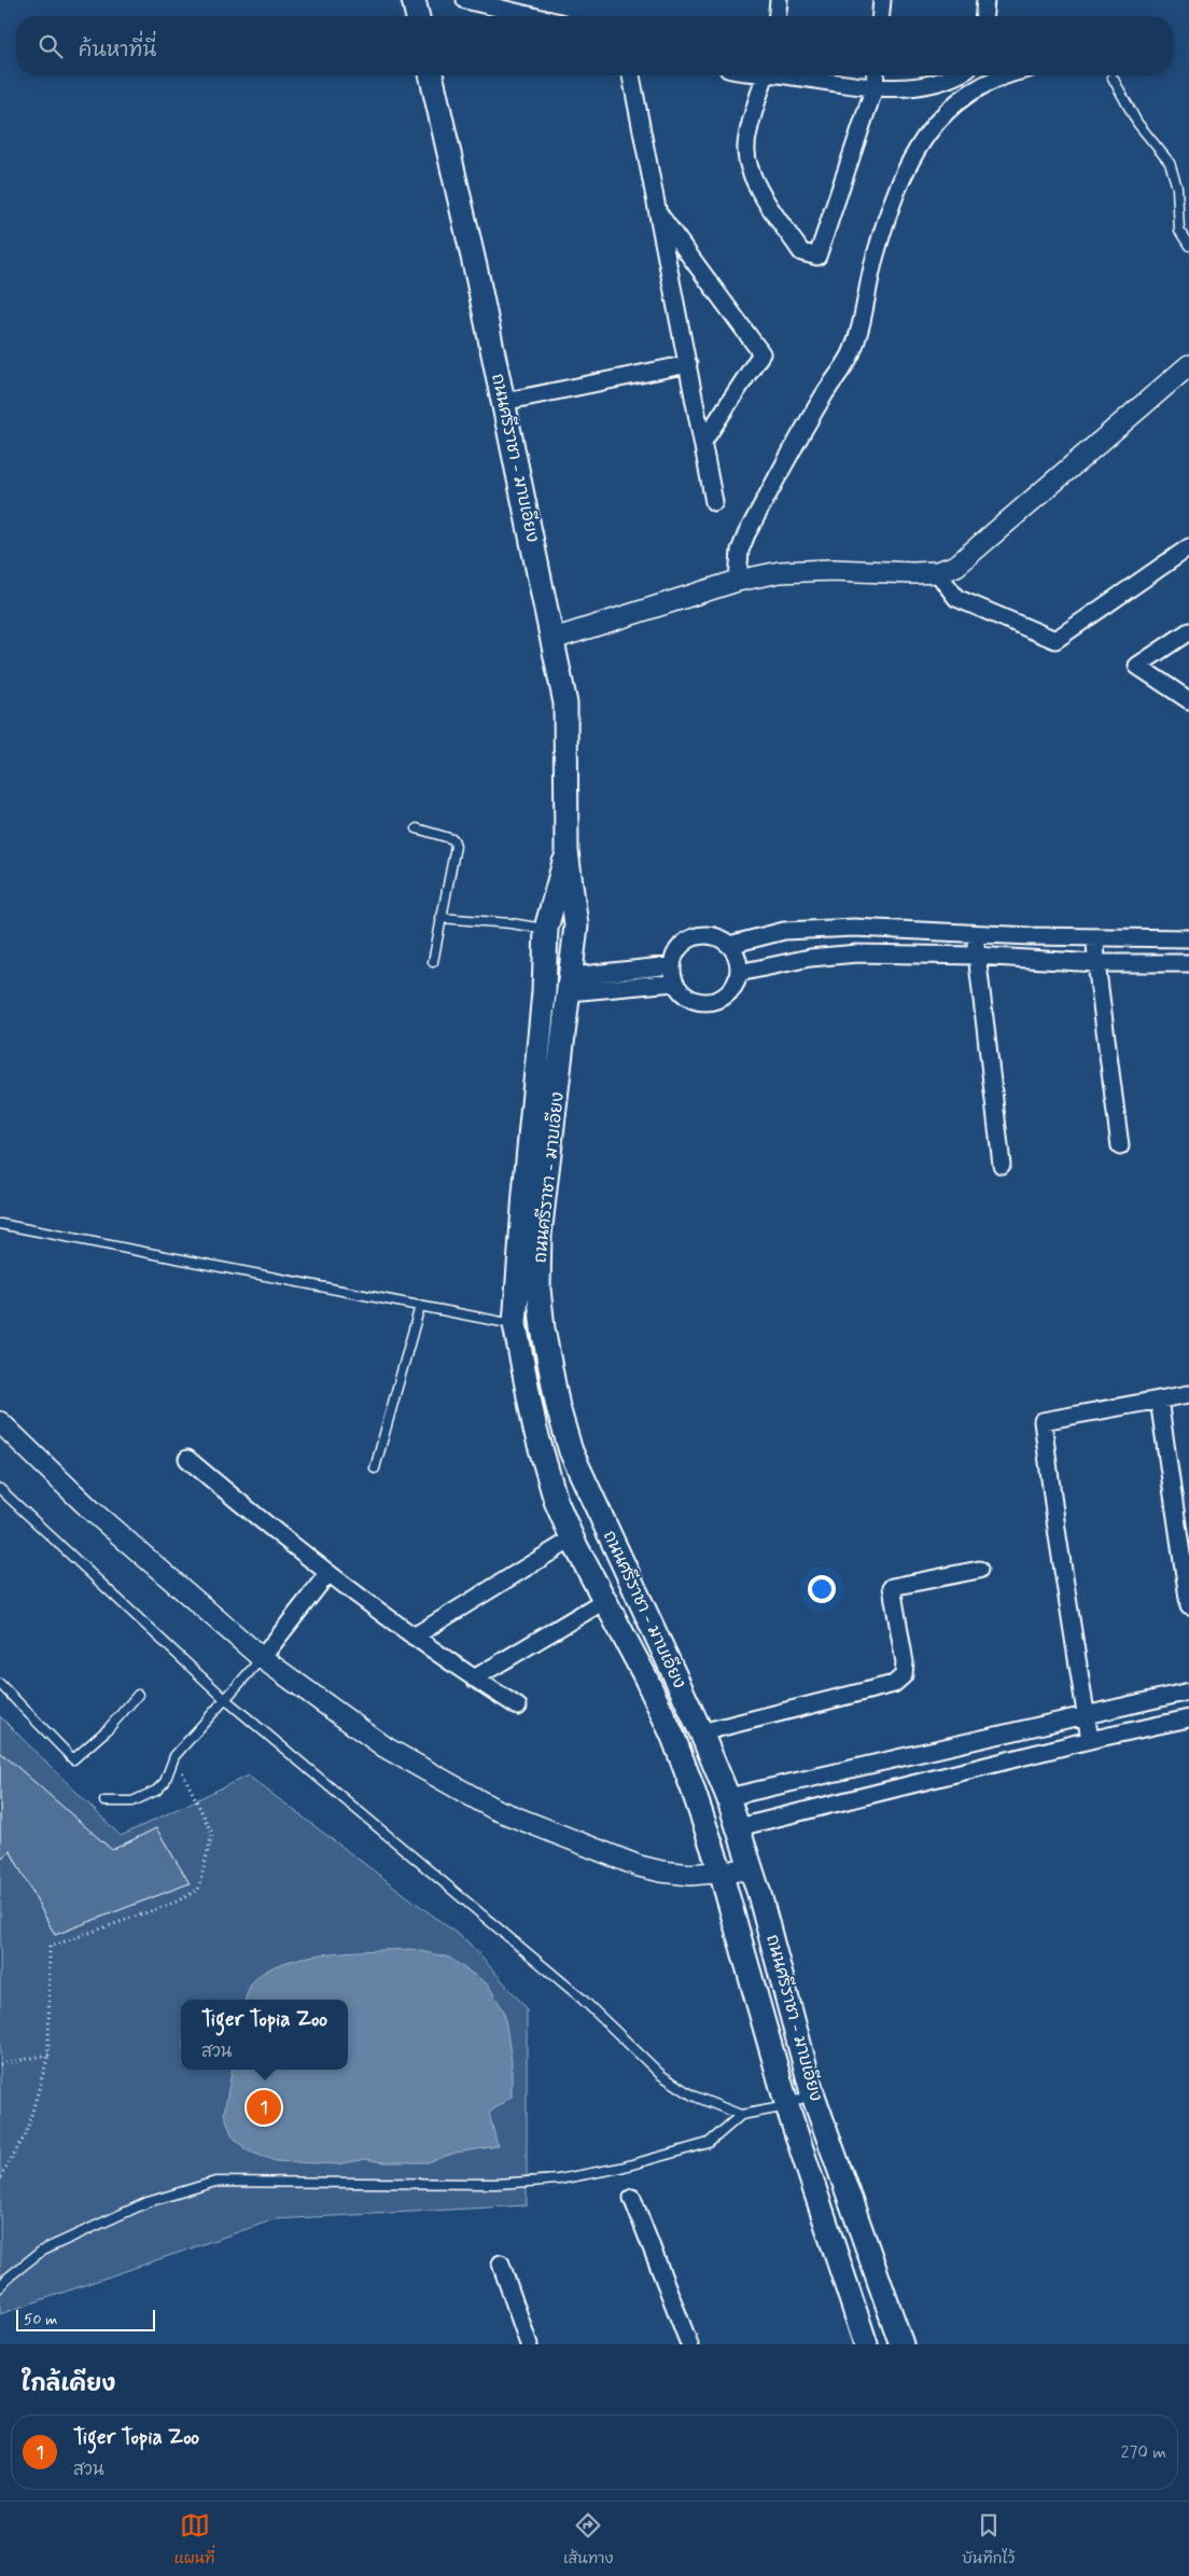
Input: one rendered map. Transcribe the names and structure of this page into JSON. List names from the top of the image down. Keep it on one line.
{"streets":{"main road":["ถนนศรีราชา - มาบเอียง"]},"scale_bar":"50 m","page":{"search":"ค้นหาที่นี่","popup":["Tiger Topia Zoo","สวน"],"pins":"1","scale":"50 m","heading":"ใกล้เคียง","list":[{"mark":"1","name":"Tiger Topia Zoo","note":"สวน","value":"270 m"}],"nav":["แผนที่","เส้นทาง","บันทึกไว้"]}}
